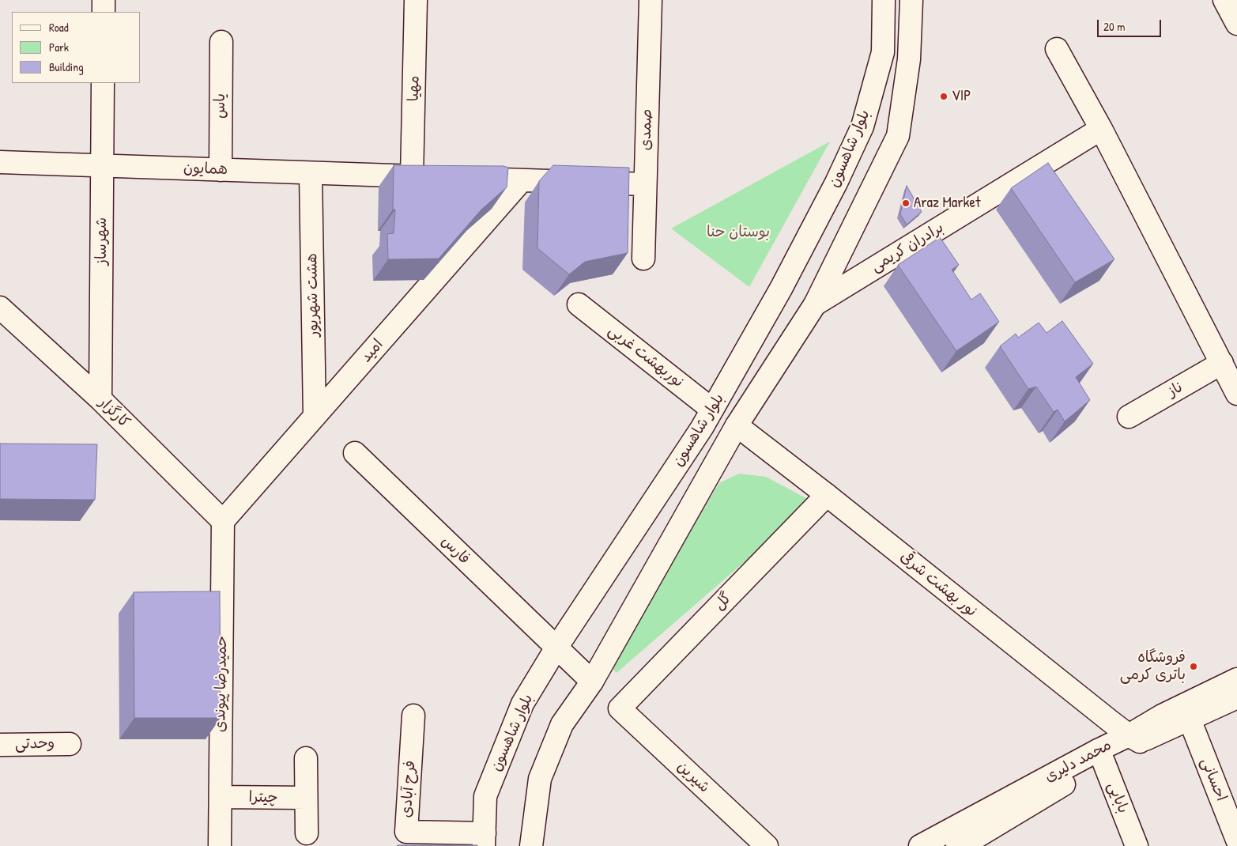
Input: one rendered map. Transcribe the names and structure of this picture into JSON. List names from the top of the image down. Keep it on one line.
{"streets":{"street":["مهیا","یاس","صمدی","بلوار شاهسون","همایون","شهرساز","برادران کریمی","هشت شهریور","امید","نوربهشت غربی","ناز","کارگزار","فارس","نور بهشت شرقی","گل","حمیدرضا پیوندی","وحدتی","محمد دلیری","شیرین","احسانی","فرح آبادی","چیترا","بابایی"]},"crossings":[["مهیا","همایون"],["یاس","همایون"],["بلوار شاهسون","برادران کریمی"],["بلوار شاهسون","نوربهشت غربی"],["بلوار شاهسون","فارس"],["بلوار شاهسون","نور بهشت شرقی"],["بلوار شاهسون","فرح آبادی"],["همایون","شهرساز"],["همایون","هشت شهریور"],["شهرساز","کارگزار"],["هشت شهریور","امید"],["امید","کارگزار"],["امید","حمیدرضا پیوندی"],["کارگزار","حمیدرضا پیوندی"],["نور بهشت شرقی","گل"],["نور بهشت شرقی","محمد دلیری"],["گل","شیرین"],["حمیدرضا پیوندی","چیترا"],["محمد دلیری","احسانی"],["محمد دلیری","بابایی"]],"parks":["بوستان حنا"],"places":["VIP","Araz Market","فروشگاه باتری کرمی"],"legend":["Road","Park","Building"],"scale_bar":"20 m"}
